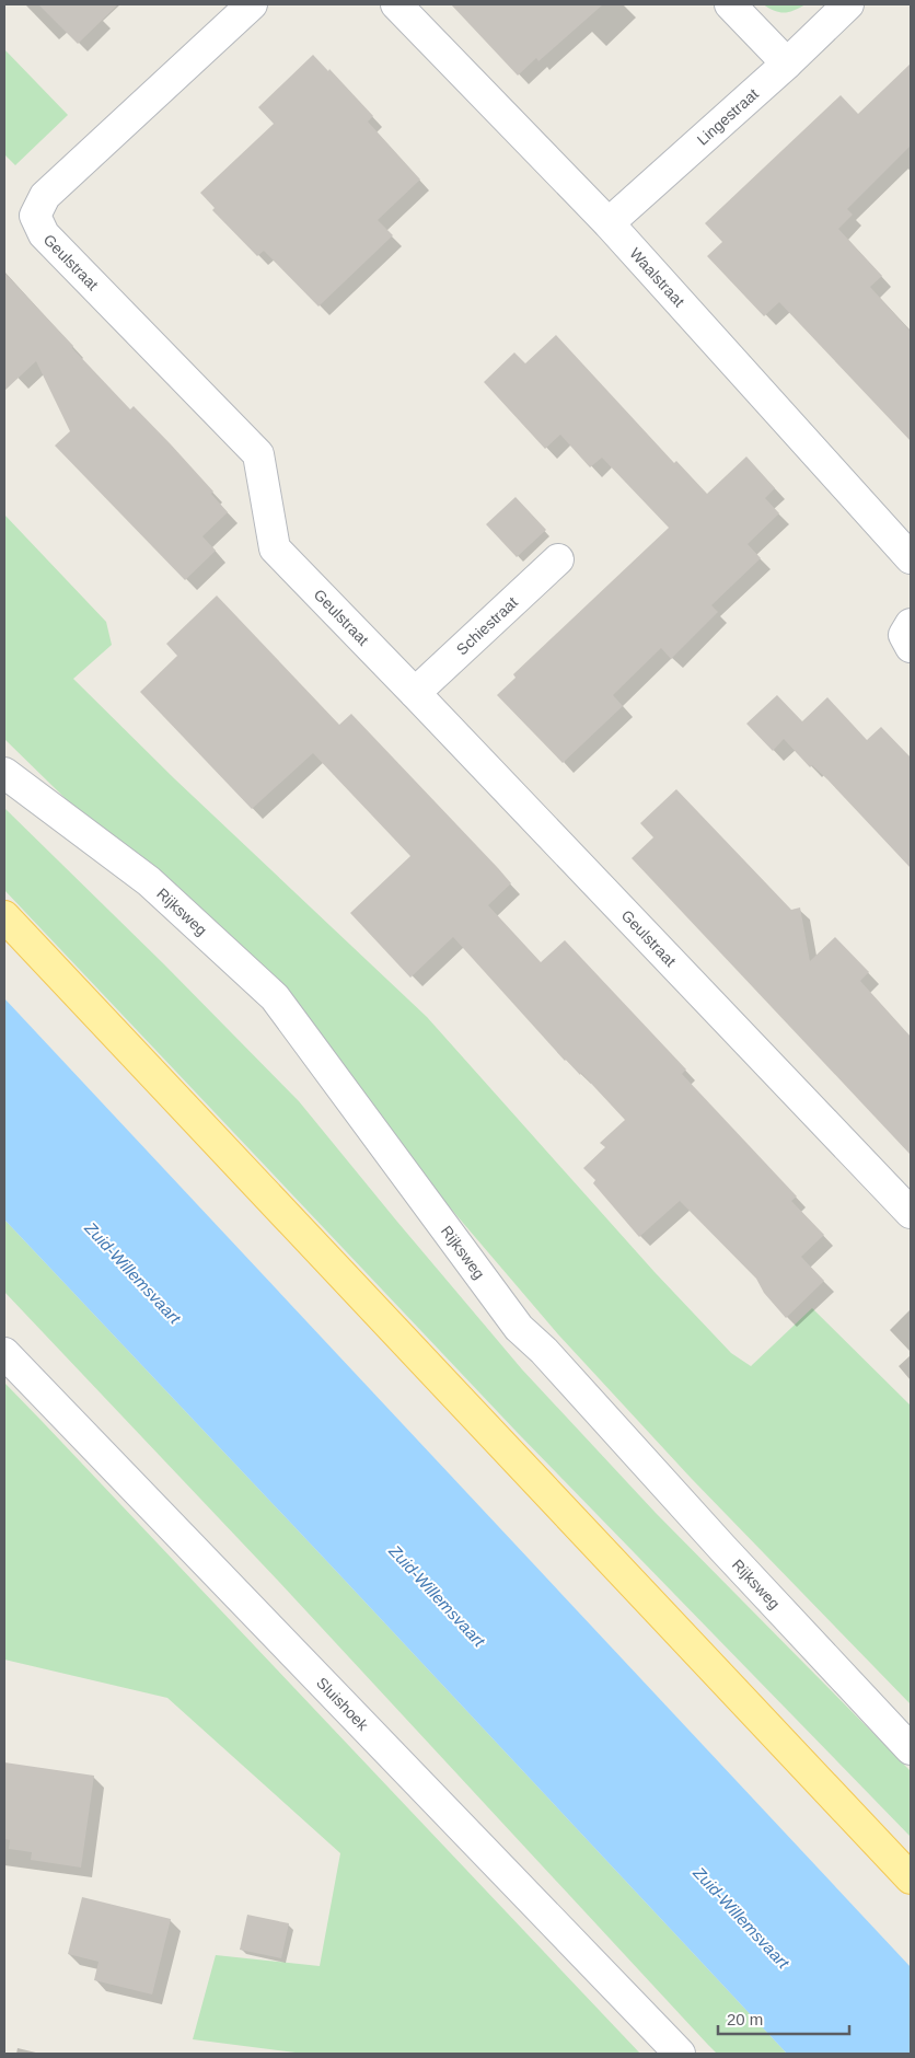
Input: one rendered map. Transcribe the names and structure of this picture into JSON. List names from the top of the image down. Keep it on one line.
{"streets":{"street":["Lingestraat","Geulstraat","Waalstraat","Schiestraat","Rijksweg","Sluishoek"]},"crossings":[["Lingestraat","Waalstraat"],["Geulstraat","Schiestraat"]],"water":["Zuid-Willemsvaart"],"scale_bar":"20 m"}
